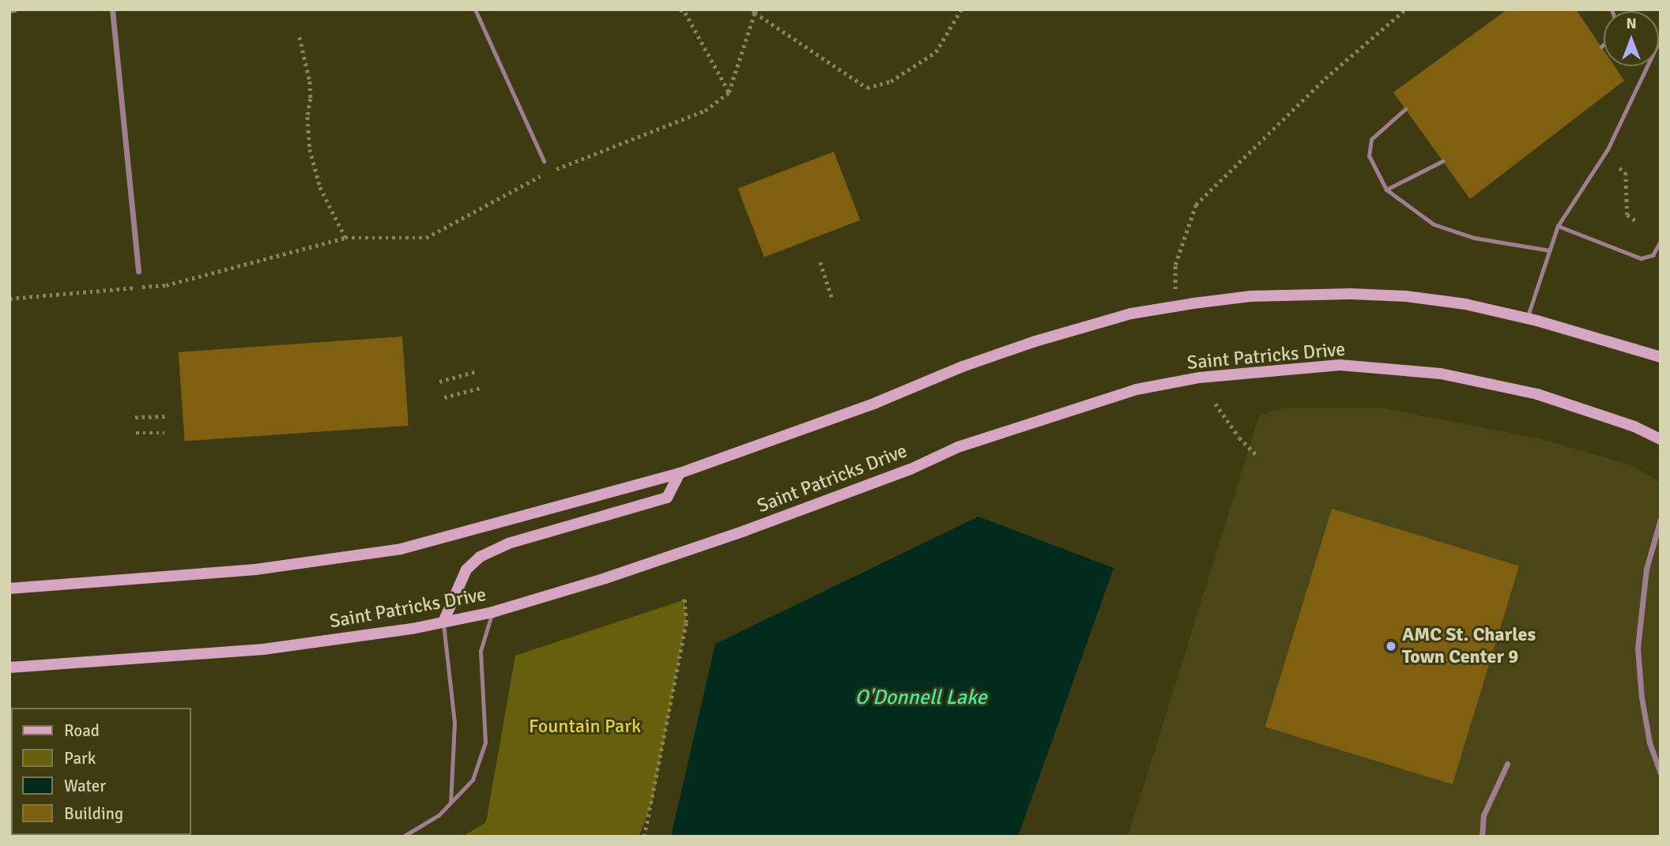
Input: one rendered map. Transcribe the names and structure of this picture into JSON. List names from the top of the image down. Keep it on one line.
{"streets":{"main road":["Saint Patricks Drive"]},"water":["O'Donnell Lake"],"parks":["Fountain Park"],"places":["AMC St. Charles Town Center 9"],"legend":["Road","Park","Water","Building"],"north":"top"}
